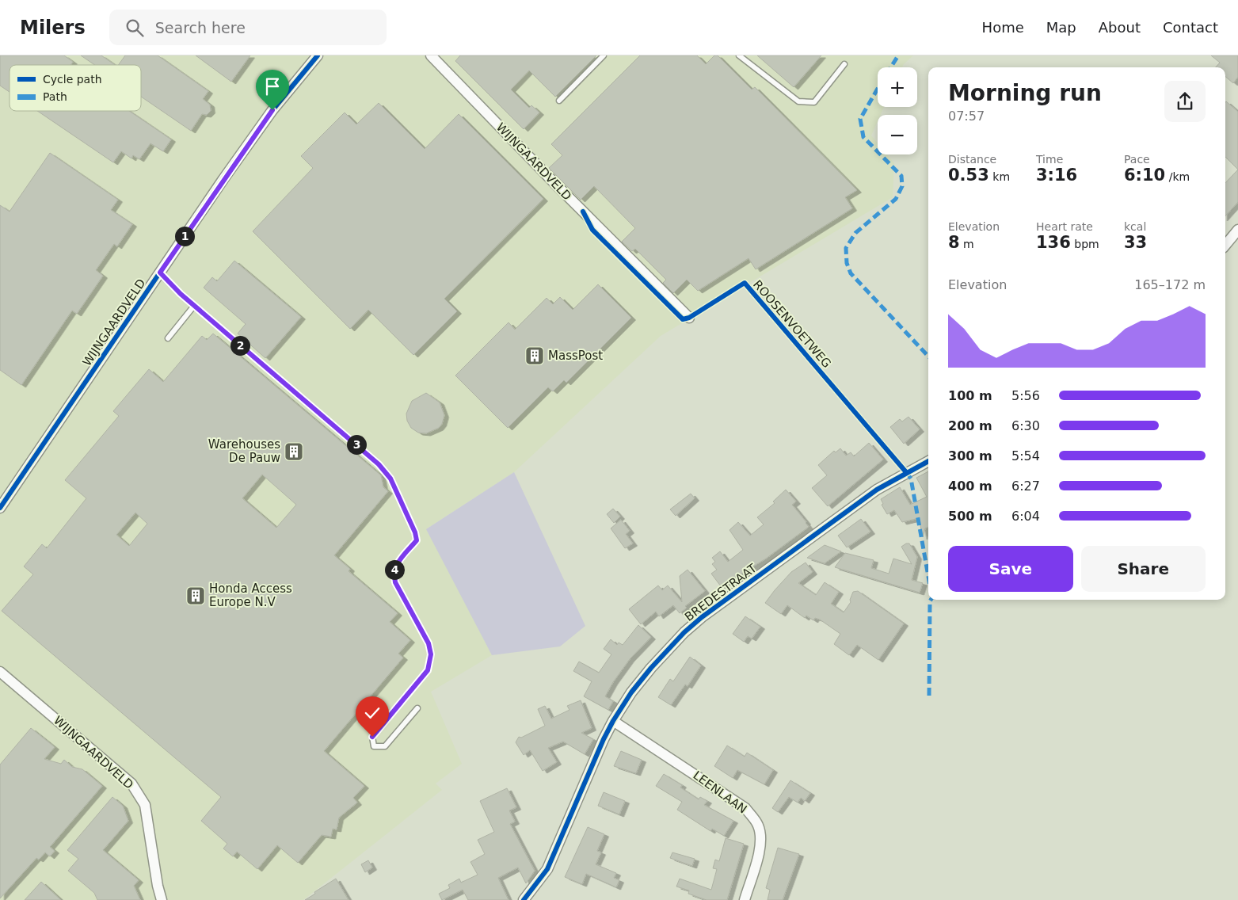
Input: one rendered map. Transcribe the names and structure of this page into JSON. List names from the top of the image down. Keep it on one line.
{"streets":{"street":["WIJNGAARDVELD","BREDESTRAAT","LEENLAAN"],"cycle path":["ROOSENVOETWEG"]},"crossings":[["BREDESTRAAT","LEENLAAN"]],"places":{"building":["MassPost","Warehouses De Pauw","Honda Access Europe N.V"]},"legend":["Cycle path","Path"],"page":{"header":"Milers","search":"Search here","nav":["Home","Map","About","Contact"],"map_buttons":["+","−"],"heading":["Morning run","07:57"],"stats":[["Distance","0.53 km"],["Time","3:16"],["Pace","6:10 /km"],["Elevation","8 m"],["Heart rate","136 bpm"],["kcal","33"]],"pins":["1","2","3","4"],"chart":["Elevation","165–172 m"],"list":[{"name":"100 m","note":"5:56"},{"name":"200 m","note":"6:30"},{"name":"300 m","note":"5:54"},{"name":"400 m","note":"6:27"},{"name":"500 m","note":"6:04"}],"buttons":["Save","Share"]}}
